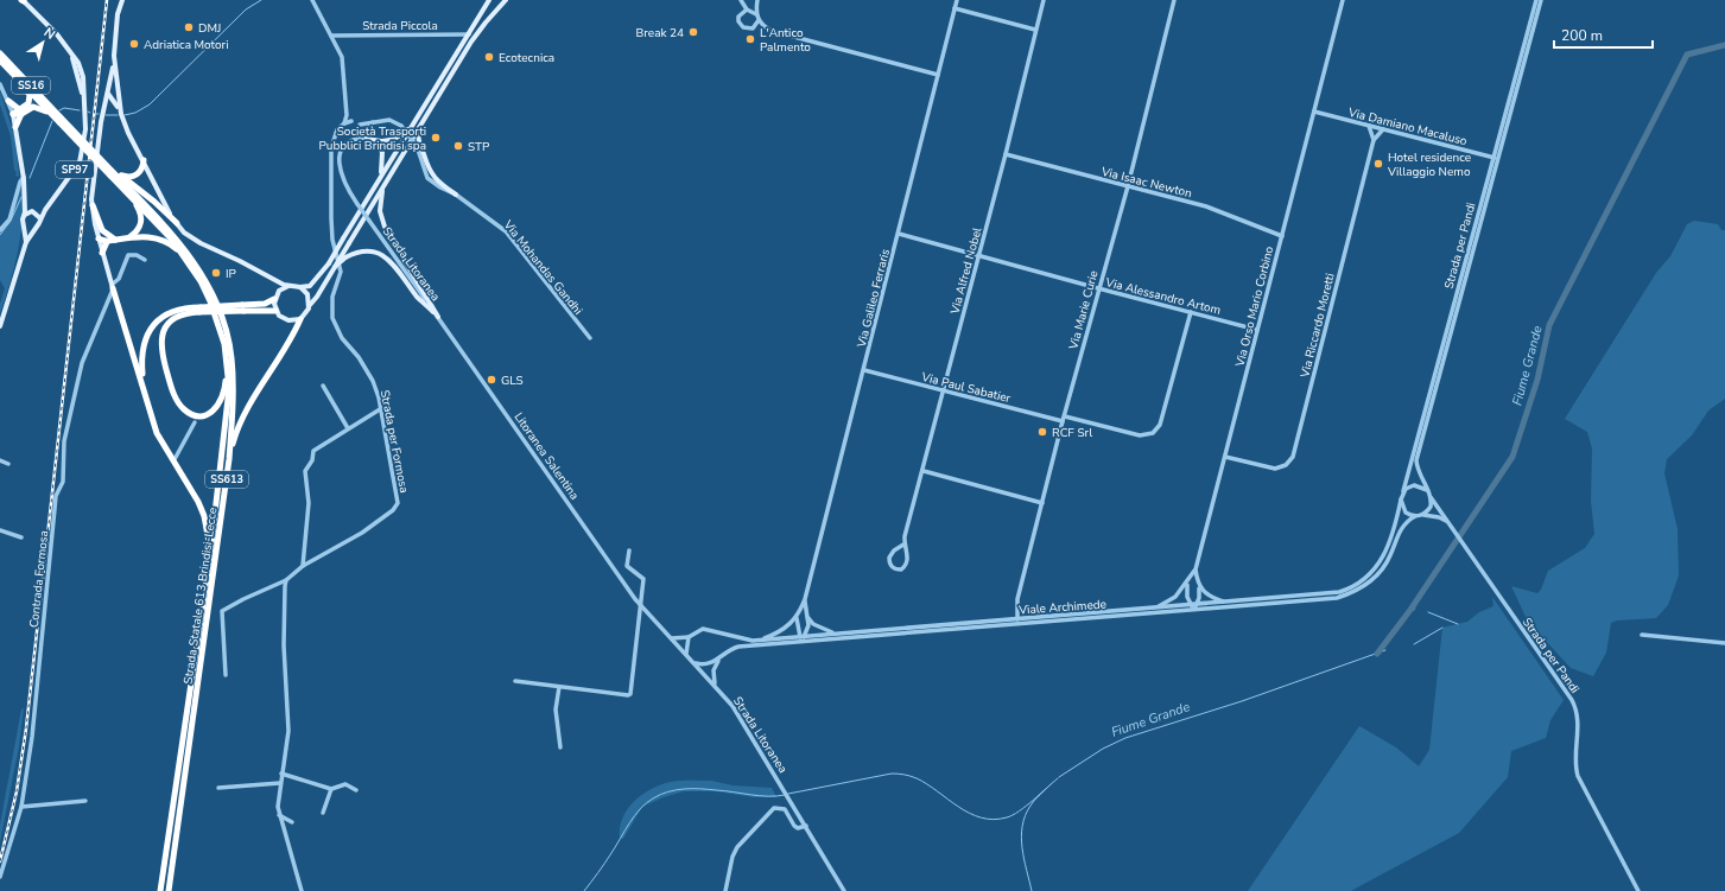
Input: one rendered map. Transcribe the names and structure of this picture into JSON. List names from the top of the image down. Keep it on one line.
{"streets":{"highway":["SS16","SS613","Strada Statale 613 Brindisi-Lecce"],"main road":["SP97"],"street":["Strada Piccola","Via Damiano Macaluso","Via Isaac Newton","Strada per Pandi","Strada Litoranea","Via Mohandas Gandhi","Via Alfred Nobel","Via Alessandro Artom","Via Galileo Ferraris","Via Orso Mario Corbino","Via Marie Curie","Via Riccardo Moretti","Via Paul Sabatier","Strada per Formosa","Litoranea Salentina","Contrada Formosa","Viale Archimede"]},"crossings":[["SS16","Strada Statale 613 Brindisi-Lecce"],["Via Damiano Macaluso","Strada per Pandi"],["Via Damiano Macaluso","Via Orso Mario Corbino"],["Via Isaac Newton","Via Alfred Nobel"],["Via Isaac Newton","Via Orso Mario Corbino"],["Via Isaac Newton","Via Marie Curie"],["Strada per Pandi","Viale Archimede"],["Strada Litoranea","Litoranea Salentina"],["Strada Litoranea","Viale Archimede"],["Via Alfred Nobel","Via Alessandro Artom"],["Via Alfred Nobel","Via Paul Sabatier"],["Via Alessandro Artom","Via Galileo Ferraris"],["Via Alessandro Artom","Via Orso Mario Corbino"],["Via Alessandro Artom","Via Marie Curie"],["Via Alessandro Artom","Via Paul Sabatier"],["Via Galileo Ferraris","Via Paul Sabatier"],["Via Galileo Ferraris","Viale Archimede"],["Via Orso Mario Corbino","Via Riccardo Moretti"],["Via Orso Mario Corbino","Viale Archimede"],["Via Marie Curie","Via Paul Sabatier"],["Via Marie Curie","Viale Archimede"]],"water":["Fiume Grande"],"places":["DMJ","Break 24","L'Antico Palmento","Adriatica Motori","Ecotecnica","Società Trasporti Pubblici Brindisi spa","STP","Hotel residence Villaggio Nemo","IP","GLS","RCF Srl"],"scale_bar":"200 m","north":"top right"}
